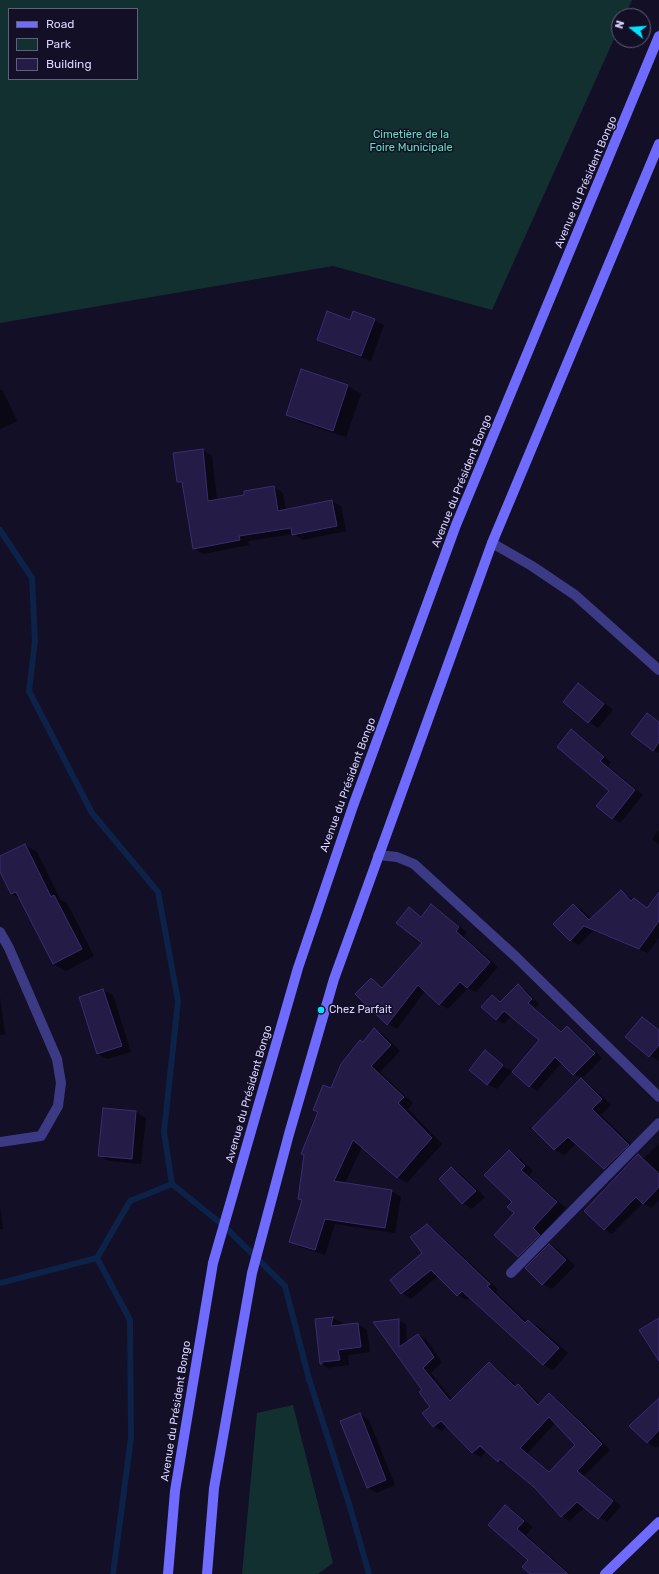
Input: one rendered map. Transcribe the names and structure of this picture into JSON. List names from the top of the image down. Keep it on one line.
{"streets":{"street":["Avenue du Président Bongo"]},"parks":["Cimetière de la Foire Municipale"],"places":["Chez Parfait"],"legend":["Road","Park","Building"],"north":"left"}
